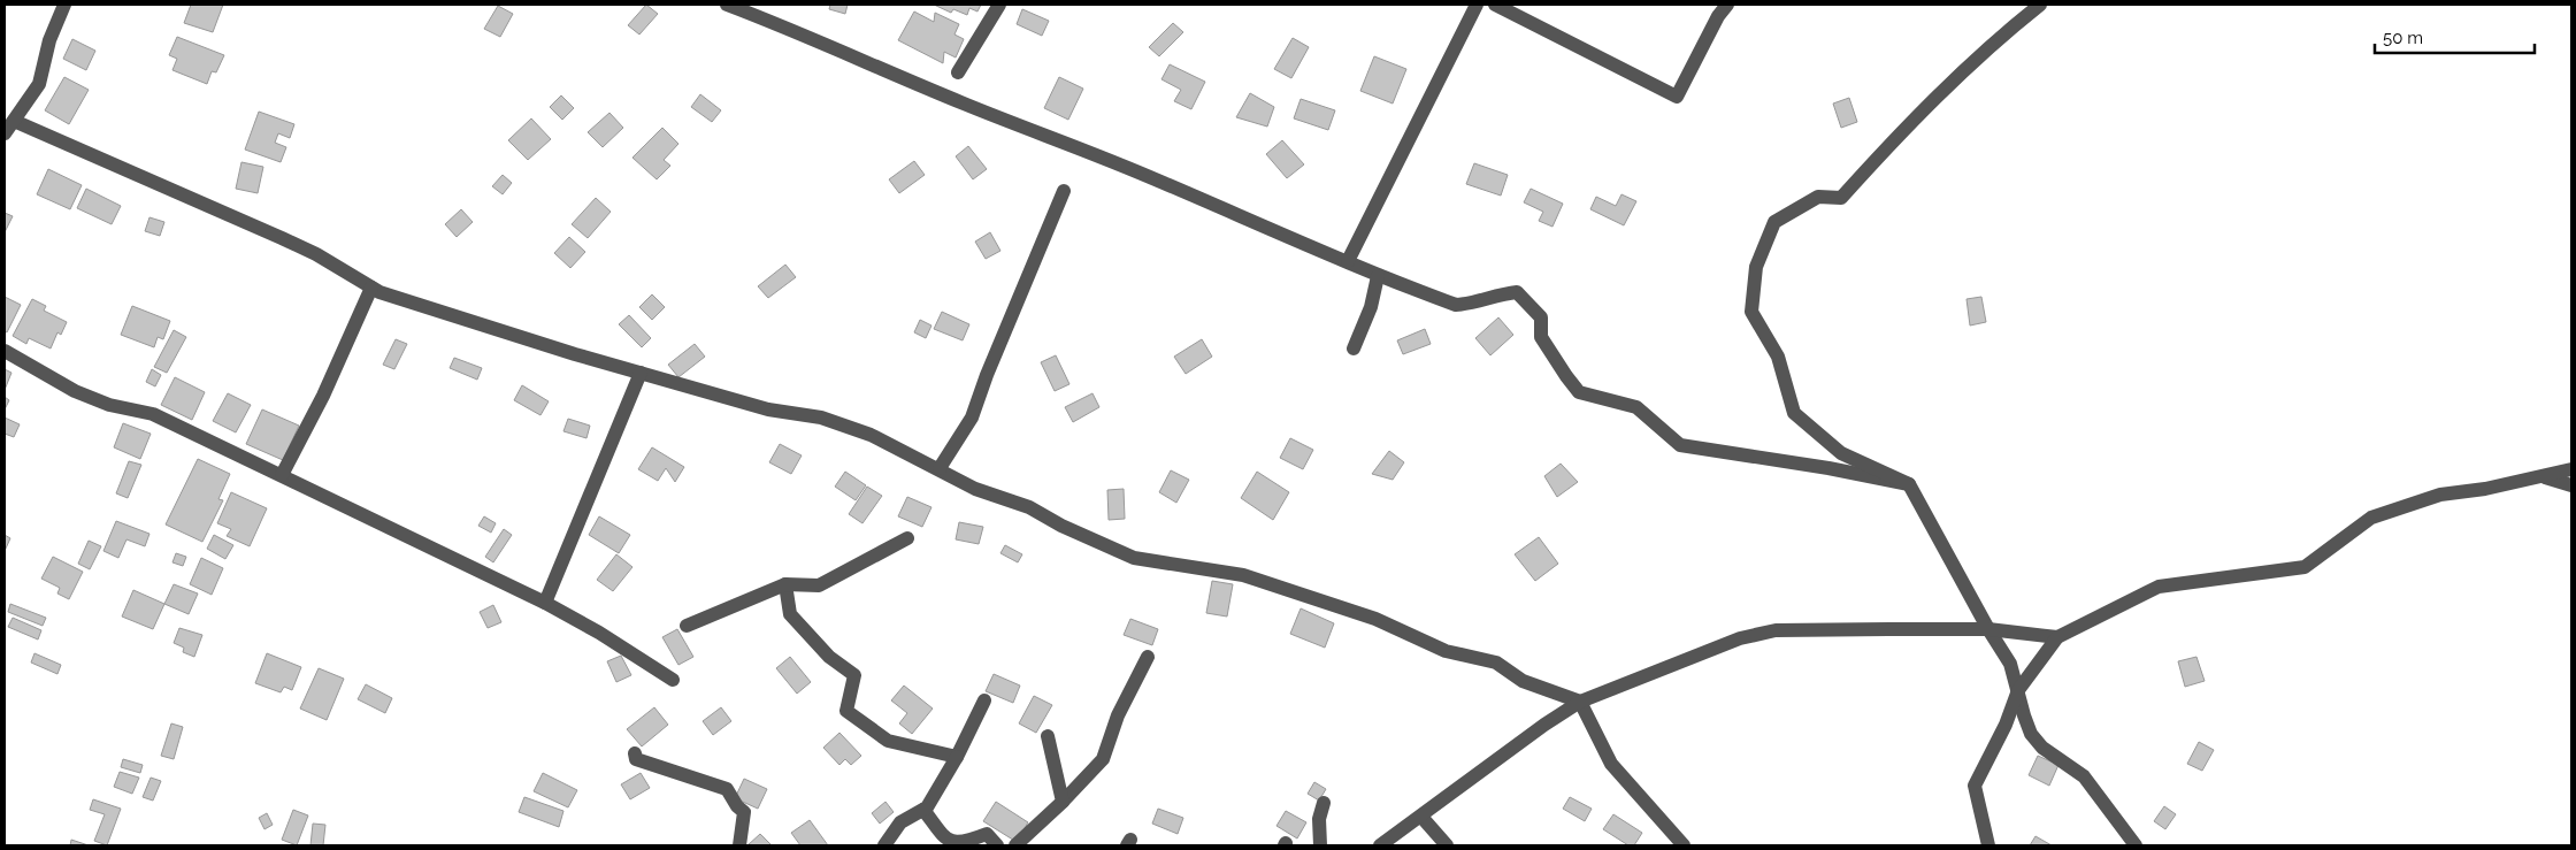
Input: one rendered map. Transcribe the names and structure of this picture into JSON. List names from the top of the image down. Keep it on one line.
{"scale_bar":"50 m"}
